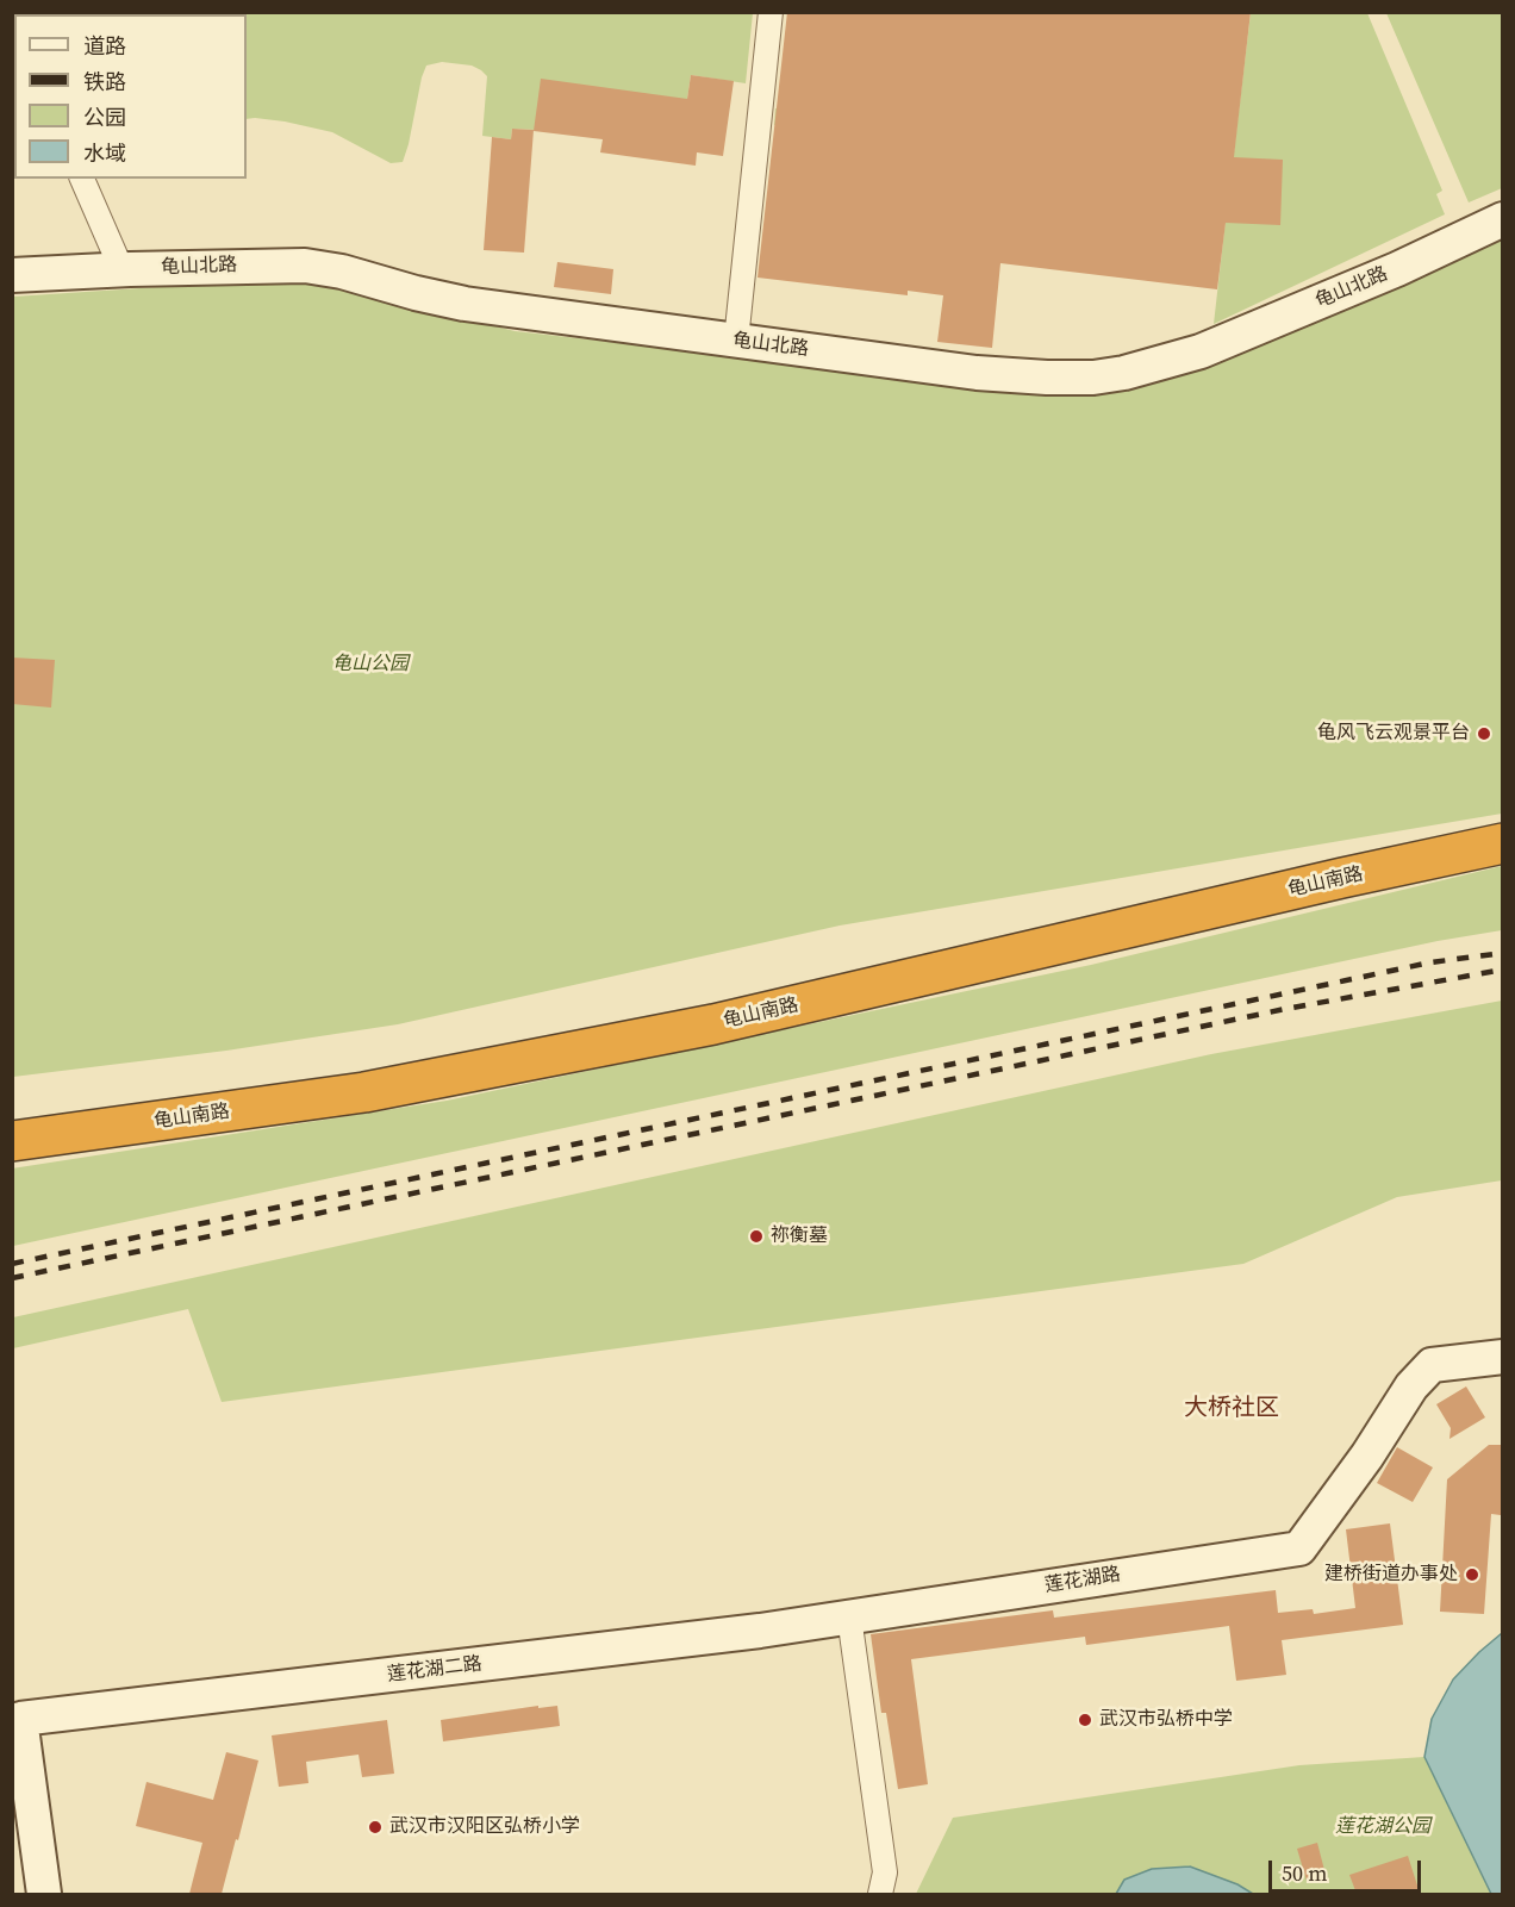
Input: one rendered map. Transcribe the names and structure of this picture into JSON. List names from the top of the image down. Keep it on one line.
{"streets":{"highway":["龟山南路"],"street":["龟山北路","莲花湖路","莲花湖二路"]},"crossings":[["莲花湖路","莲花湖二路"]],"districts":["大桥社区"],"parks":["龟山公园","莲花湖公园"],"places":["龟风飞云观景平台","祢衡墓","建桥街道办事处","武汉市弘桥中学","武汉市汉阳区弘桥小学"],"legend":["道路","铁路","公园","水域"],"scale_bar":"50 m"}
